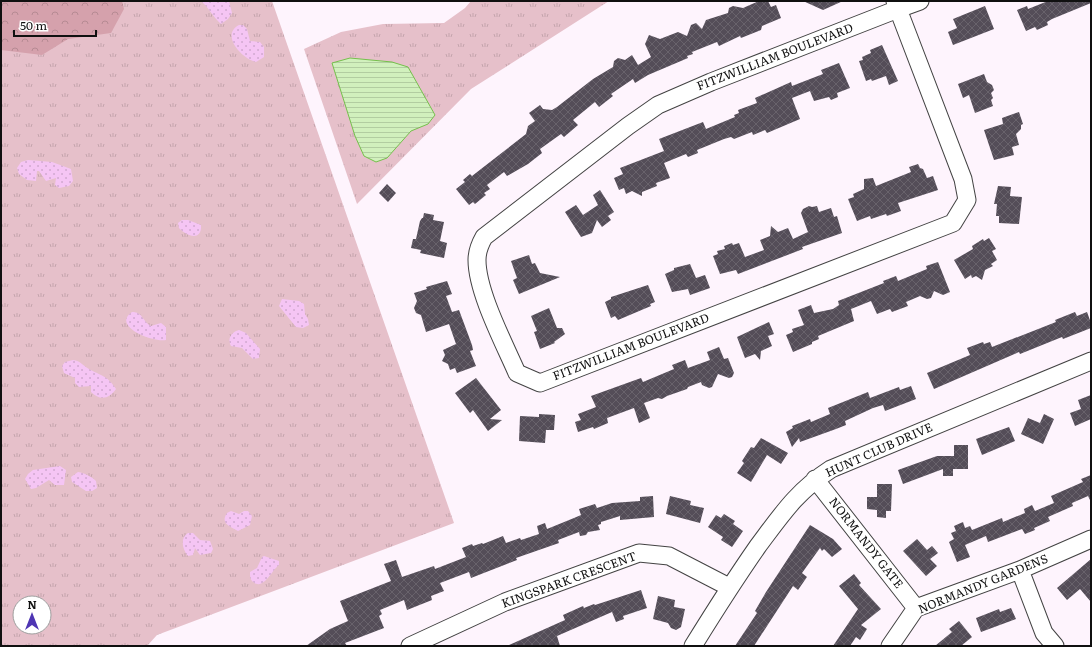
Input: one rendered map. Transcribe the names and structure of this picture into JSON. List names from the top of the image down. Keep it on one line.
{"streets":{"street":["FITZWILLIAM BOULEVARD","HUNT CLUB DRIVE","NORMANDY GATE","KINGSPARK CRESCENT","NORMANDY GARDENS"]},"crossings":[["HUNT CLUB DRIVE","NORMANDY GATE"],["HUNT CLUB DRIVE","KINGSPARK CRESCENT"],["NORMANDY GATE","NORMANDY GARDENS"]],"scale_bar":"50 m","north":"top"}
